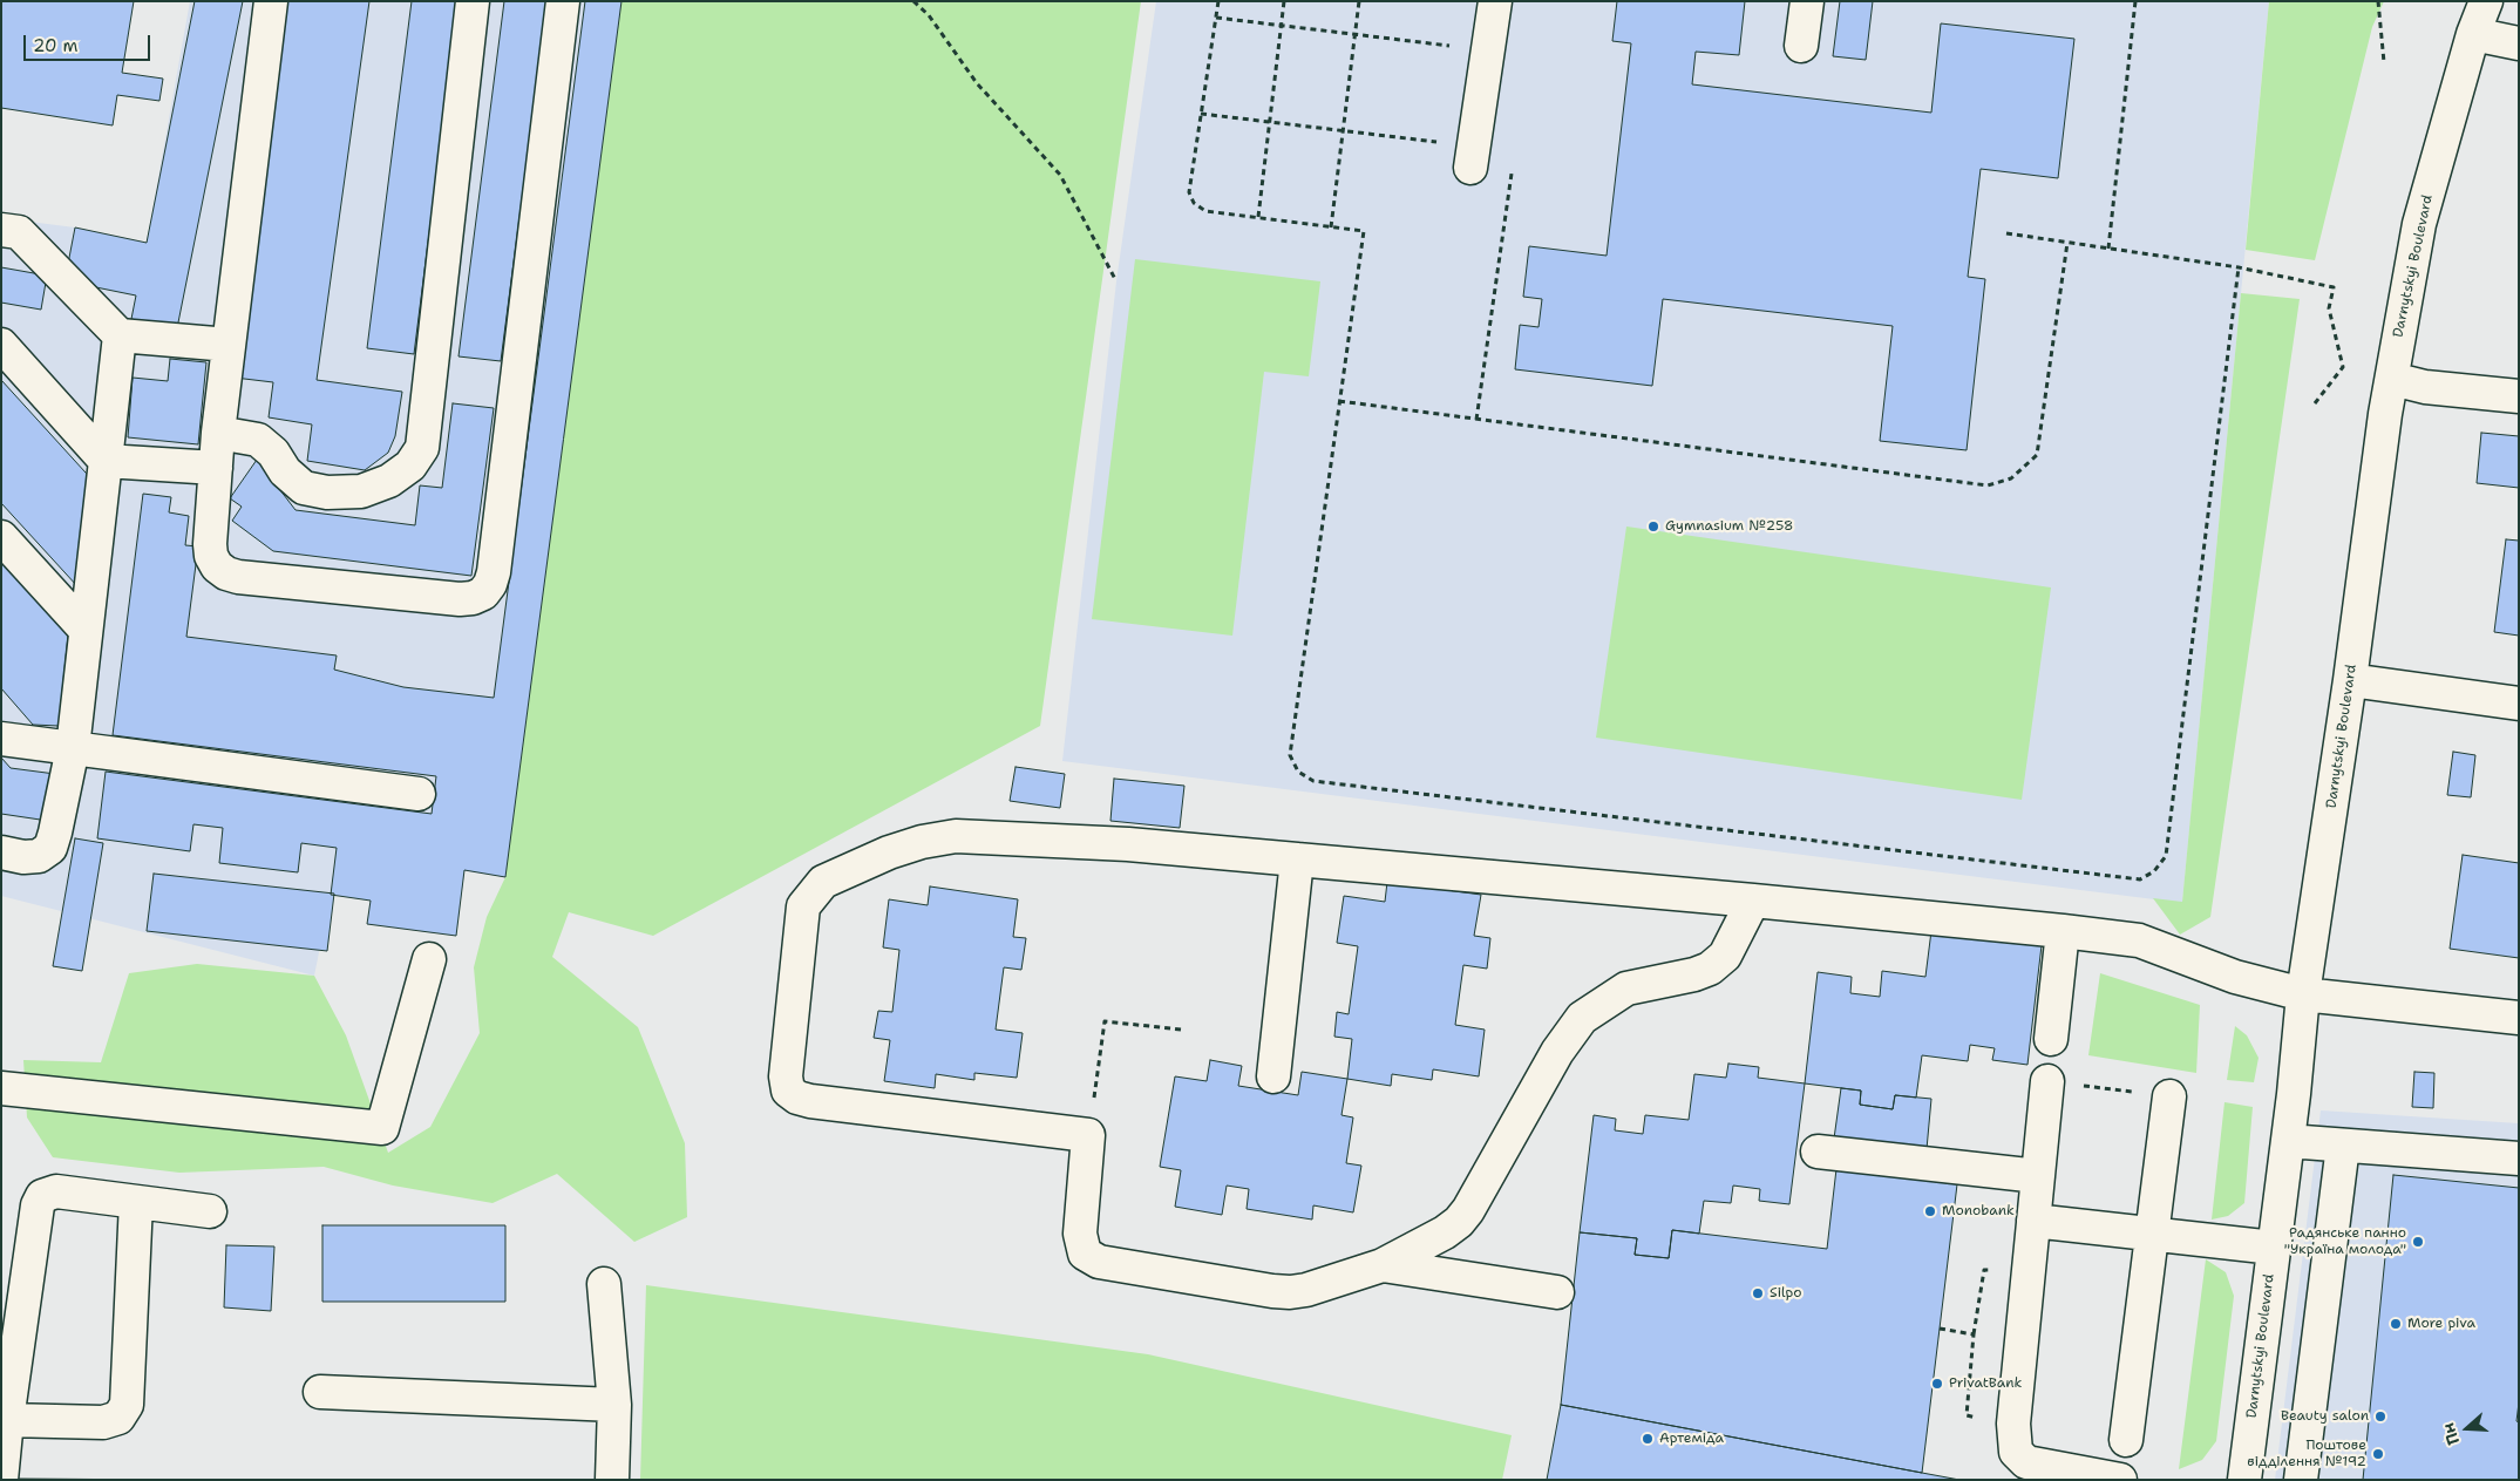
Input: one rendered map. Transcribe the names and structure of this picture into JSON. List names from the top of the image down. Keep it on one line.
{"streets":{"street":["Darnytskyi Boulevard"]},"places":["Gymnasium №258","Monobank","Радянське панно \"Україна молода\"","Silpo","More piva","PrivatBank","Beauty salon","Артеміда","Поштове відділення №192"],"scale_bar":"20 m","north":"left"}
